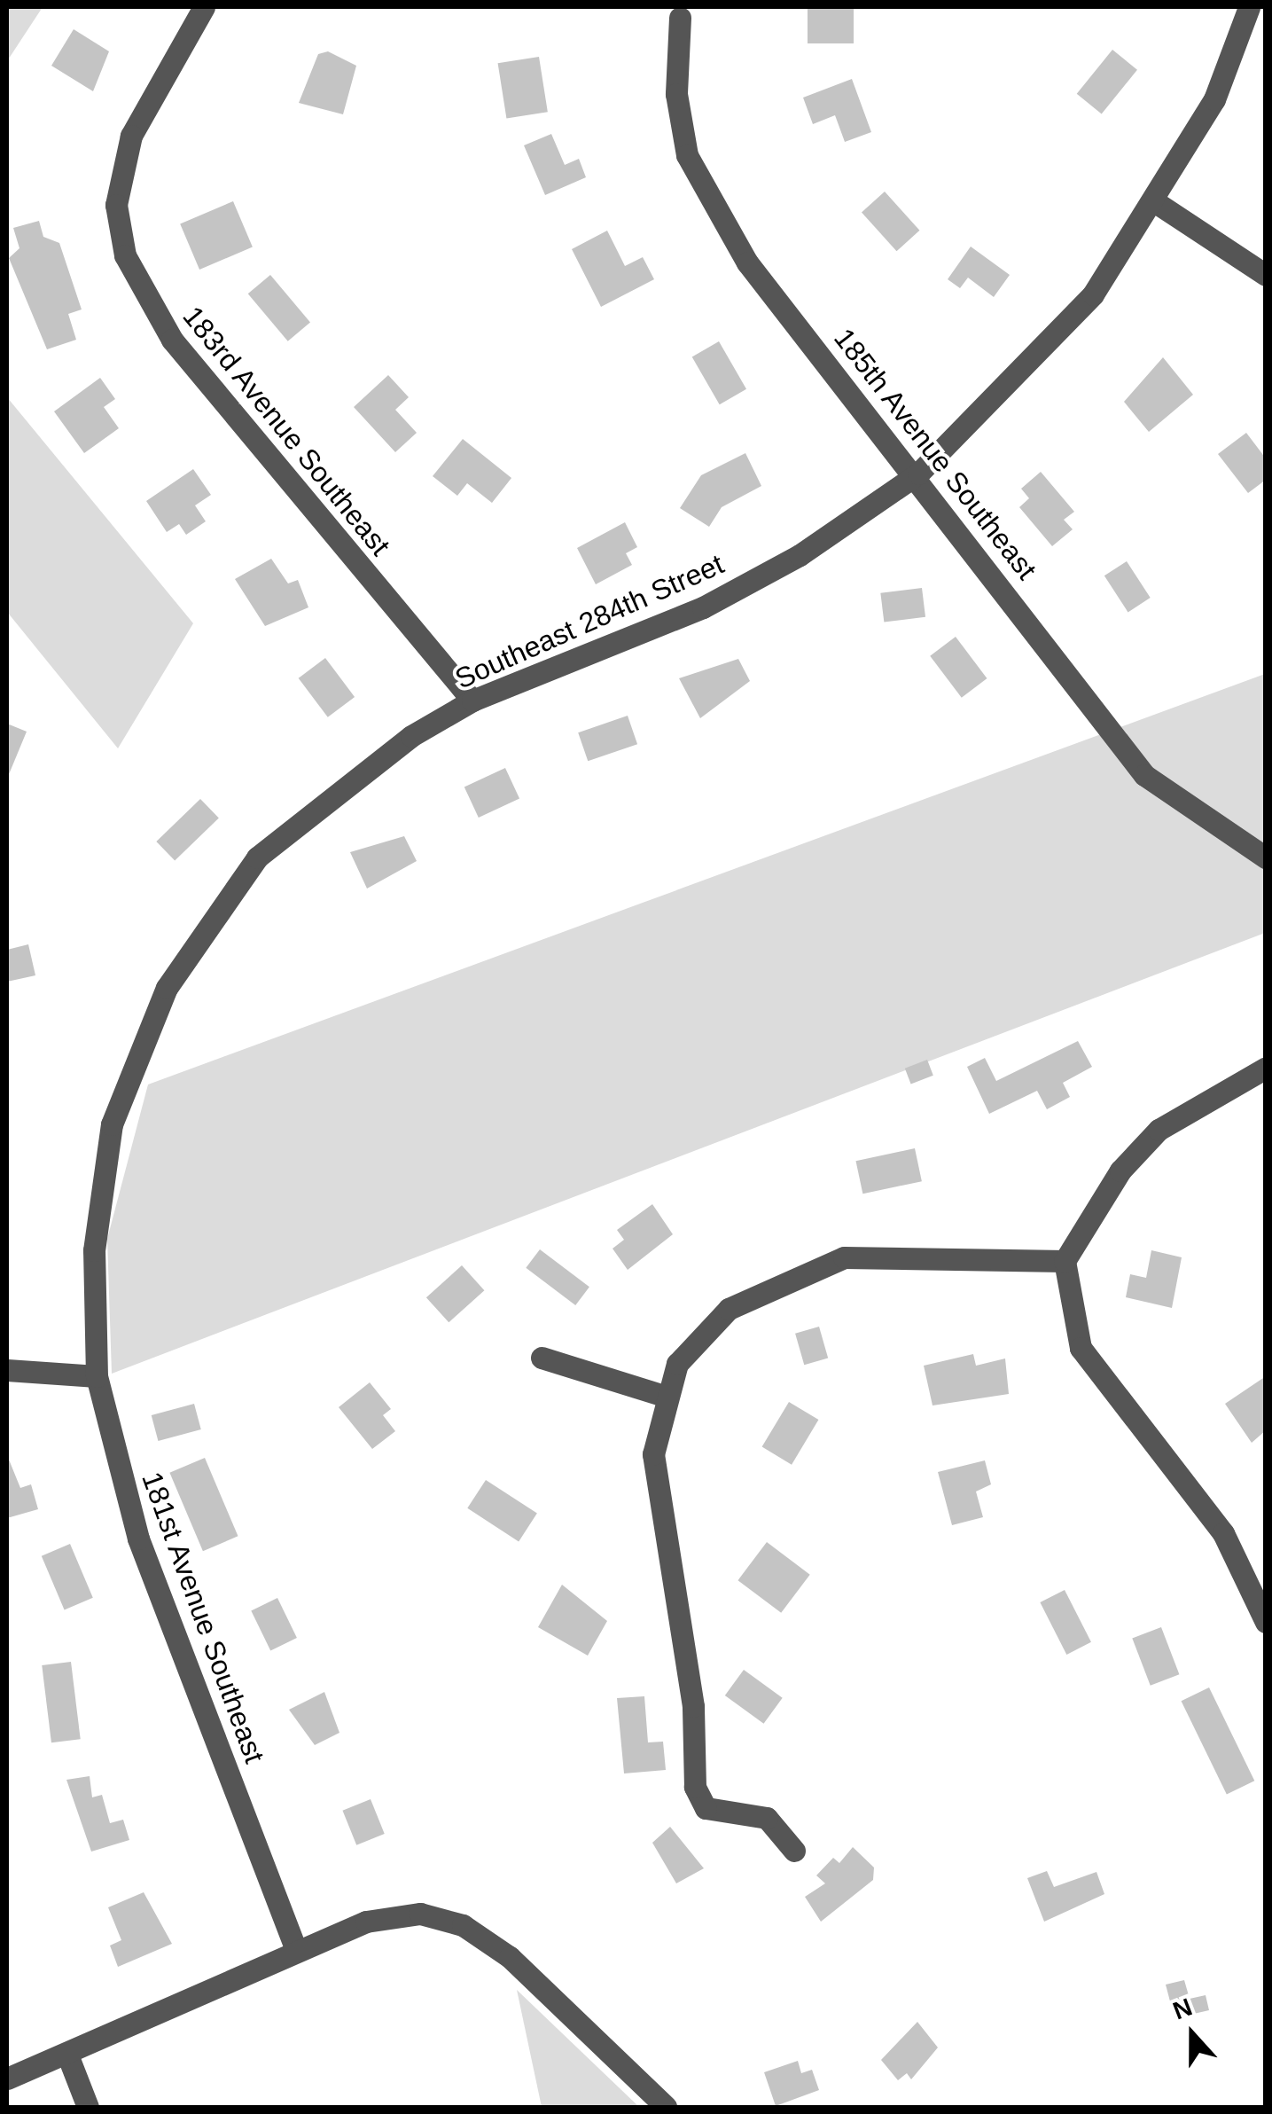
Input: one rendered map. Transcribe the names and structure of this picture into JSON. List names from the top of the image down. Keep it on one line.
{"streets":{"street":["183rd Avenue Southeast","185th Avenue Southeast","Southeast 284th Street","181st Avenue Southeast"]},"crossings":[["183rd Avenue Southeast","Southeast 284th Street"],["185th Avenue Southeast","Southeast 284th Street"],["Southeast 284th Street","181st Avenue Southeast"]],"north":"top"}
